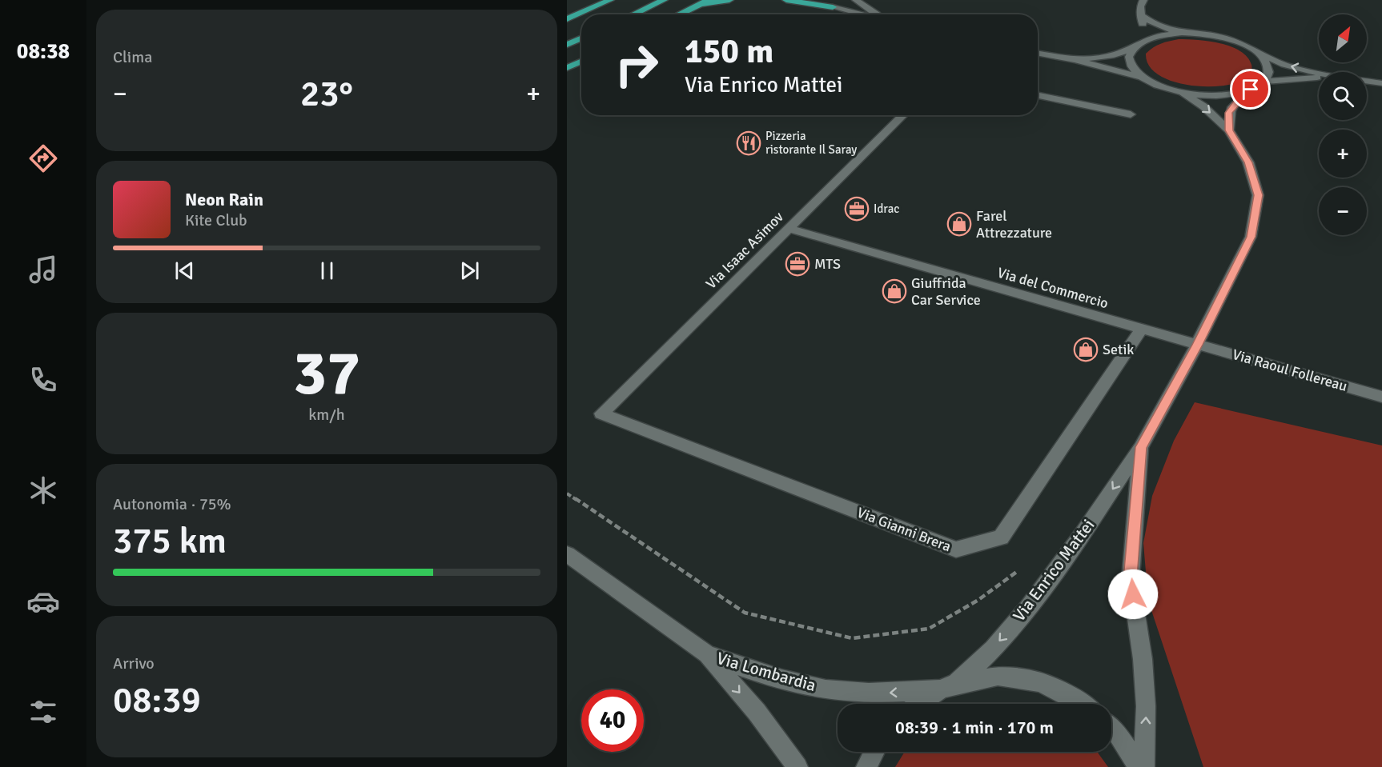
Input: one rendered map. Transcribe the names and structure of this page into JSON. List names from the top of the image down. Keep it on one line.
{"streets":{"street":["Via Isaac Asimov","Via del Commercio","Via Raoul Follereau","Via Gianni Brera","Via Enrico Mattei","Via Lombardia"]},"crossings":[["Via Isaac Asimov","Via del Commercio"],["Via Isaac Asimov","Via Gianni Brera"],["Via del Commercio","Via Raoul Follereau"],["Via del Commercio","Via Gianni Brera"],["Via del Commercio","Via Enrico Mattei"],["Via Raoul Follereau","Via Enrico Mattei"],["Via Enrico Mattei","Via Lombardia"]],"places":{"restaurant":["Pizzeria ristorante Il Saray"],"office":["Idrac","MTS"],"shop":["Farel Attrezzature","Giuffrida Car Service","Setik"]},"north":"top right","page":{"tabs":"08:38","tile":["Clima",["37","km/h"],["Autonomia · 75%","375 km"],["Arrivo","08:39"]],"map_buttons":["+","−"],"turn":["150 m","Via Enrico Mattei"],"heat":["−","23°","+"],"song":["Neon Rain","Kite Club"],"limit":"40","trip":"08:39 · 1 min · 170 m"}}
